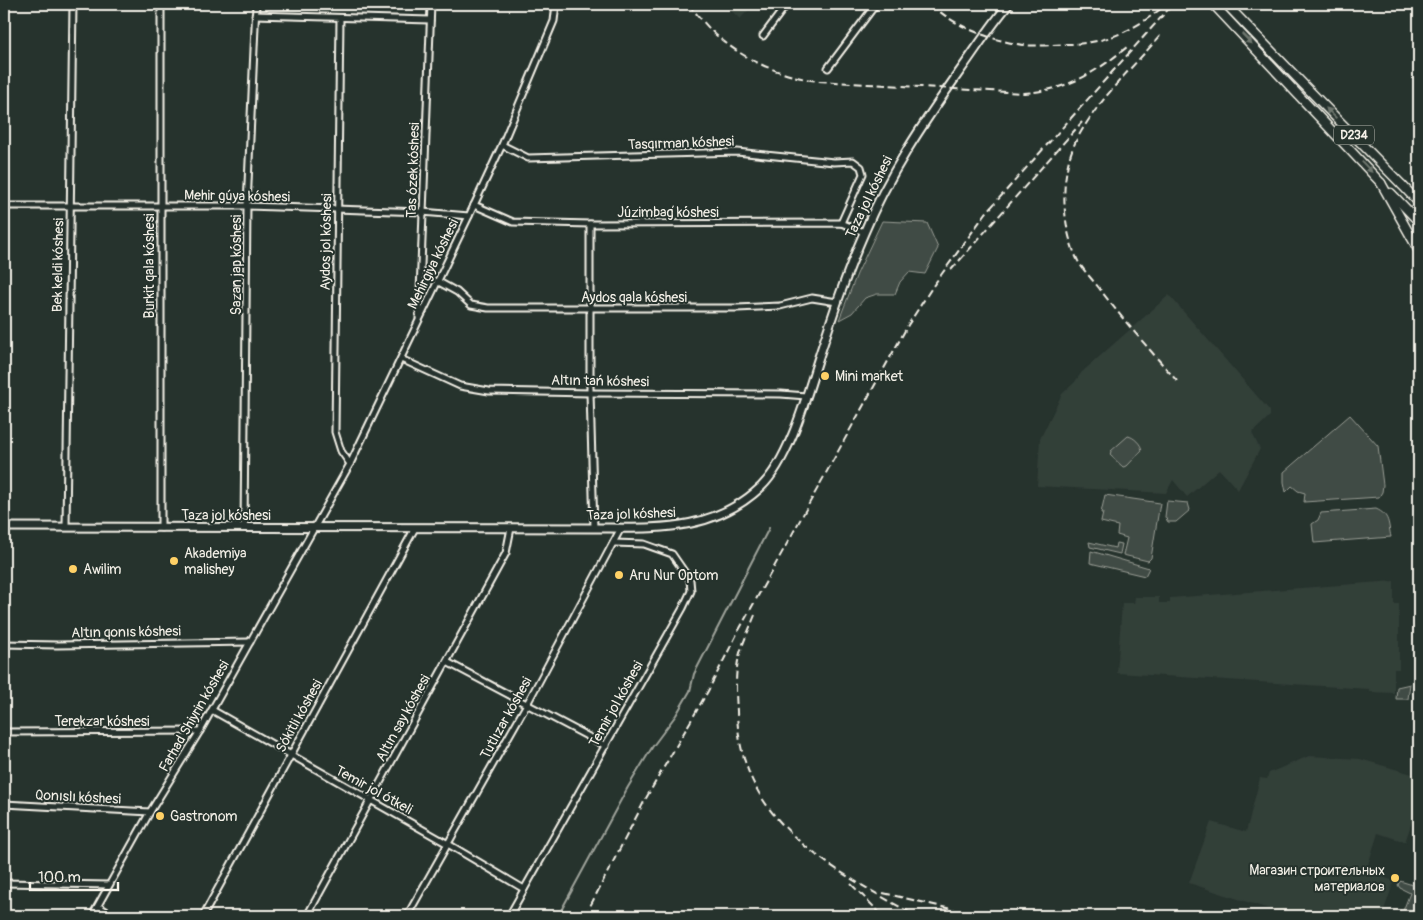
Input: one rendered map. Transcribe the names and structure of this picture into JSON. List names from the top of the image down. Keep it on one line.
{"streets":{"main road":["D234","Taza jol kóshesi"],"street":["Tasqırman kóshesi","Tas ózek kóshesi","Mehir gúyа kóshesi","Júzimbaǵ kóshesi","Aydos jol kóshesi","Mehirgiya kóshesi","Bek keldi kóshesi","Sazan jap kóshesi","Burkit qala kóshesi","Aydos qala kóshesi","Altın tań kóshesi","Altın qonıs kóshesi","Temir jol kóshesi","Farhad Shiyrin kóshesi","Sókitli kóshesi","Altın say kóshesi","Tutlızar kóshesi","Terekzar kóshesi","Temir jol ótkeli","Qonıslı kóshesi"]},"crossings":[["Tasqırman kóshesi","Júzimbaǵ kóshesi"],["Tasqırman kóshesi","Mehirgiya kóshesi"],["Tas ózek kóshesi","Mehir gúyа kóshesi"],["Tas ózek kóshesi","Mehirgiya kóshesi"],["Mehir gúyа kóshesi","Aydos jol kóshesi"],["Mehir gúyа kóshesi","Mehirgiya kóshesi"],["Mehir gúyа kóshesi","Bek keldi kóshesi"],["Mehir gúyа kóshesi","Sazan jap kóshesi"],["Mehir gúyа kóshesi","Burkit qala kóshesi"],["Taza jol kóshesi","Júzimbaǵ kóshesi"],["Taza jol kóshesi","Mehirgiya kóshesi"],["Taza jol kóshesi","Bek keldi kóshesi"],["Taza jol kóshesi","Sazan jap kóshesi"],["Taza jol kóshesi","Burkit qala kóshesi"],["Taza jol kóshesi","Aydos qala kóshesi"],["Taza jol kóshesi","Altın tań kóshesi"],["Taza jol kóshesi","Farhad Shiyrin kóshesi"],["Taza jol kóshesi","Sókitli kóshesi"],["Taza jol kóshesi","Altın say kóshesi"],["Taza jol kóshesi","Tutlızar kóshesi"],["Júzimbaǵ kóshesi","Mehirgiya kóshesi"],["Aydos jol kóshesi","Mehirgiya kóshesi"],["Mehirgiya kóshesi","Aydos qala kóshesi"],["Mehirgiya kóshesi","Altın tań kóshesi"],["Mehirgiya kóshesi","Farhad Shiyrin kóshesi"],["Altın qonıs kóshesi","Farhad Shiyrin kóshesi"],["Temir jol kóshesi","Tutlızar kóshesi"],["Temir jol kóshesi","Temir jol ótkeli"],["Farhad Shiyrin kóshesi","Terekzar kóshesi"],["Farhad Shiyrin kóshesi","Temir jol ótkeli"],["Farhad Shiyrin kóshesi","Qonıslı kóshesi"],["Sókitli kóshesi","Temir jol ótkeli"],["Altın say kóshesi","Temir jol ótkeli"],["Tutlızar kóshesi","Temir jol ótkeli"]],"places":["Mini market","Akademiya malishey","Awilim","Aru Nur Optom","Gastronom","Магазин строительных материалов"],"scale_bar":"100 m"}
